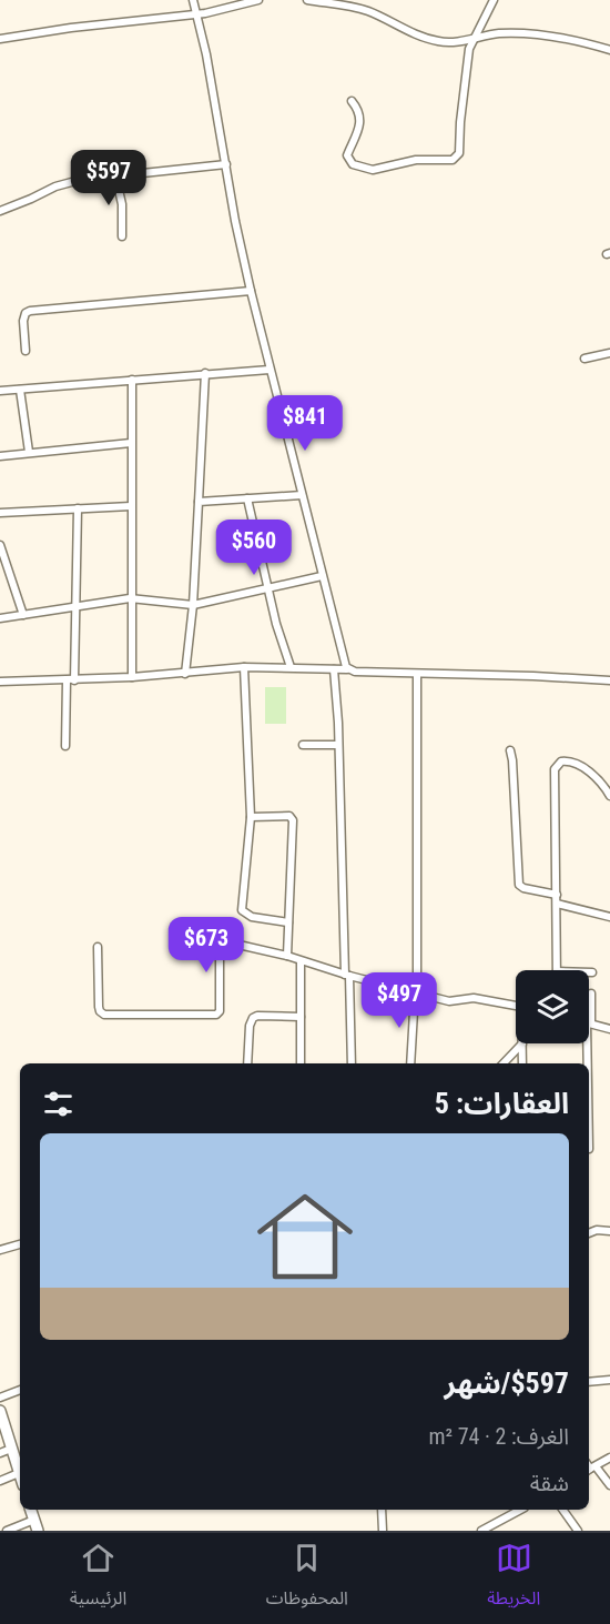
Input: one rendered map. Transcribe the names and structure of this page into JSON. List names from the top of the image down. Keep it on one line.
{"page":{"price":["$597","$841","$560","$673","$497"],"heading":"العقارات: 5","list":[{"name":"$597/شهر","note":"الغرف: 2 · 74 m² · شقة"}],"tabs":["الخريطة","المحفوظات","الرئيسية"]}}
